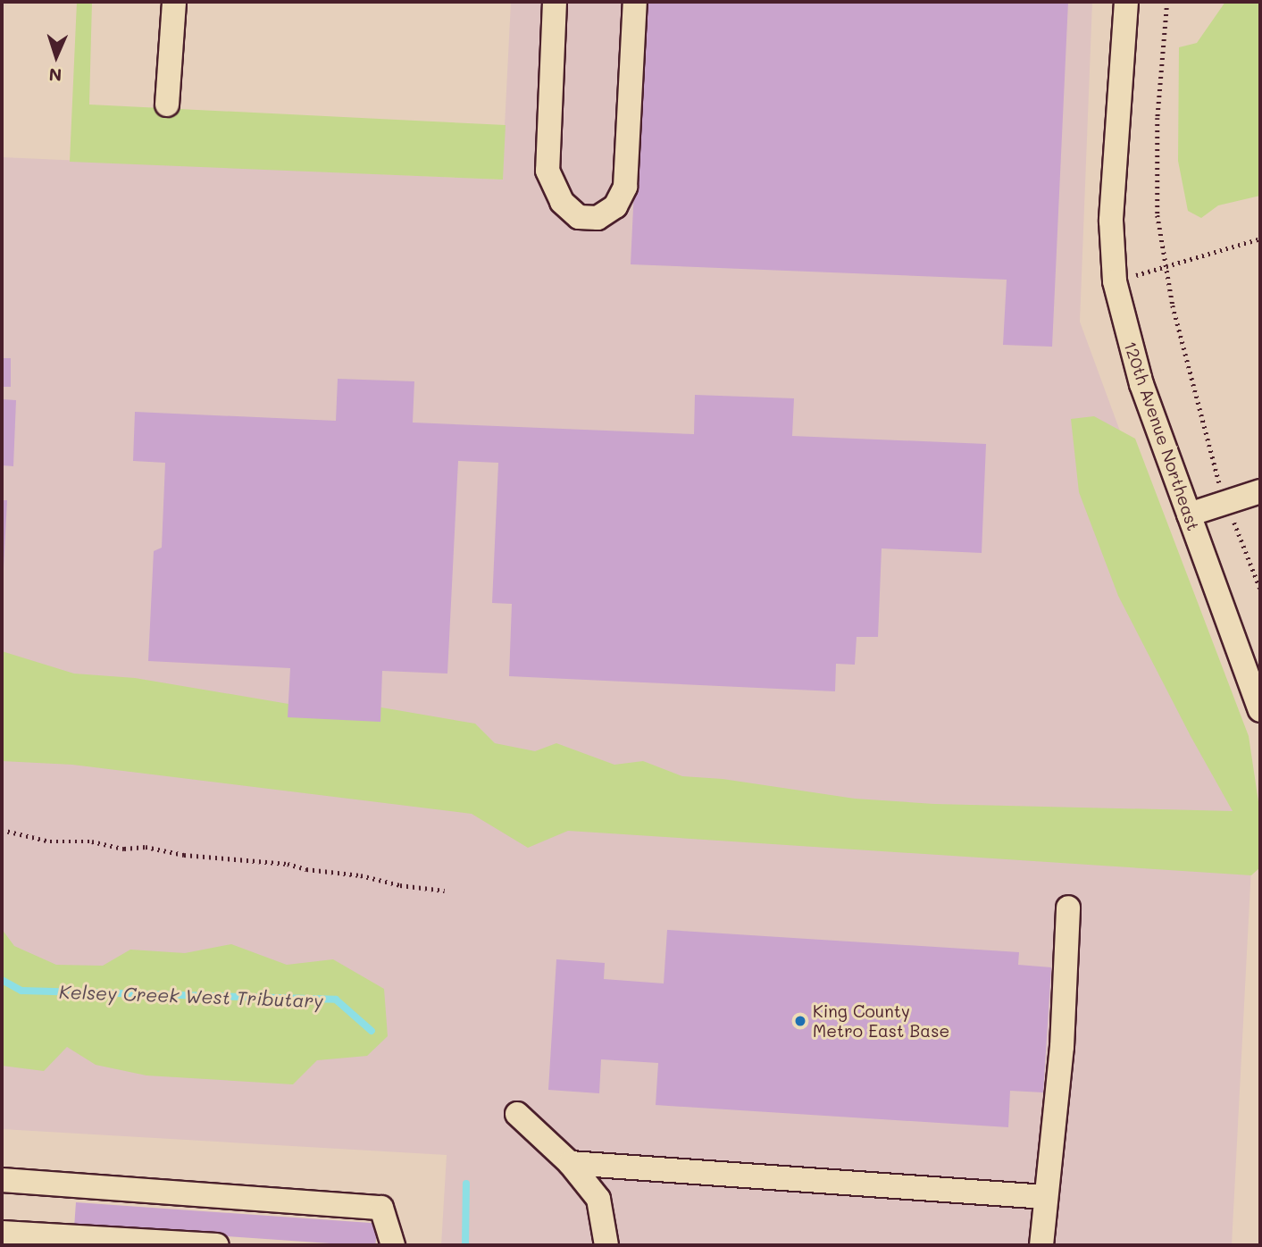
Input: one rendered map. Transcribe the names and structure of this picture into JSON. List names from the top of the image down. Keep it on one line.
{"streets":{"street":["120th Avenue Northeast"]},"water":["Kelsey Creek West Tributary"],"places":["King County Metro East Base"],"north":"bottom"}
